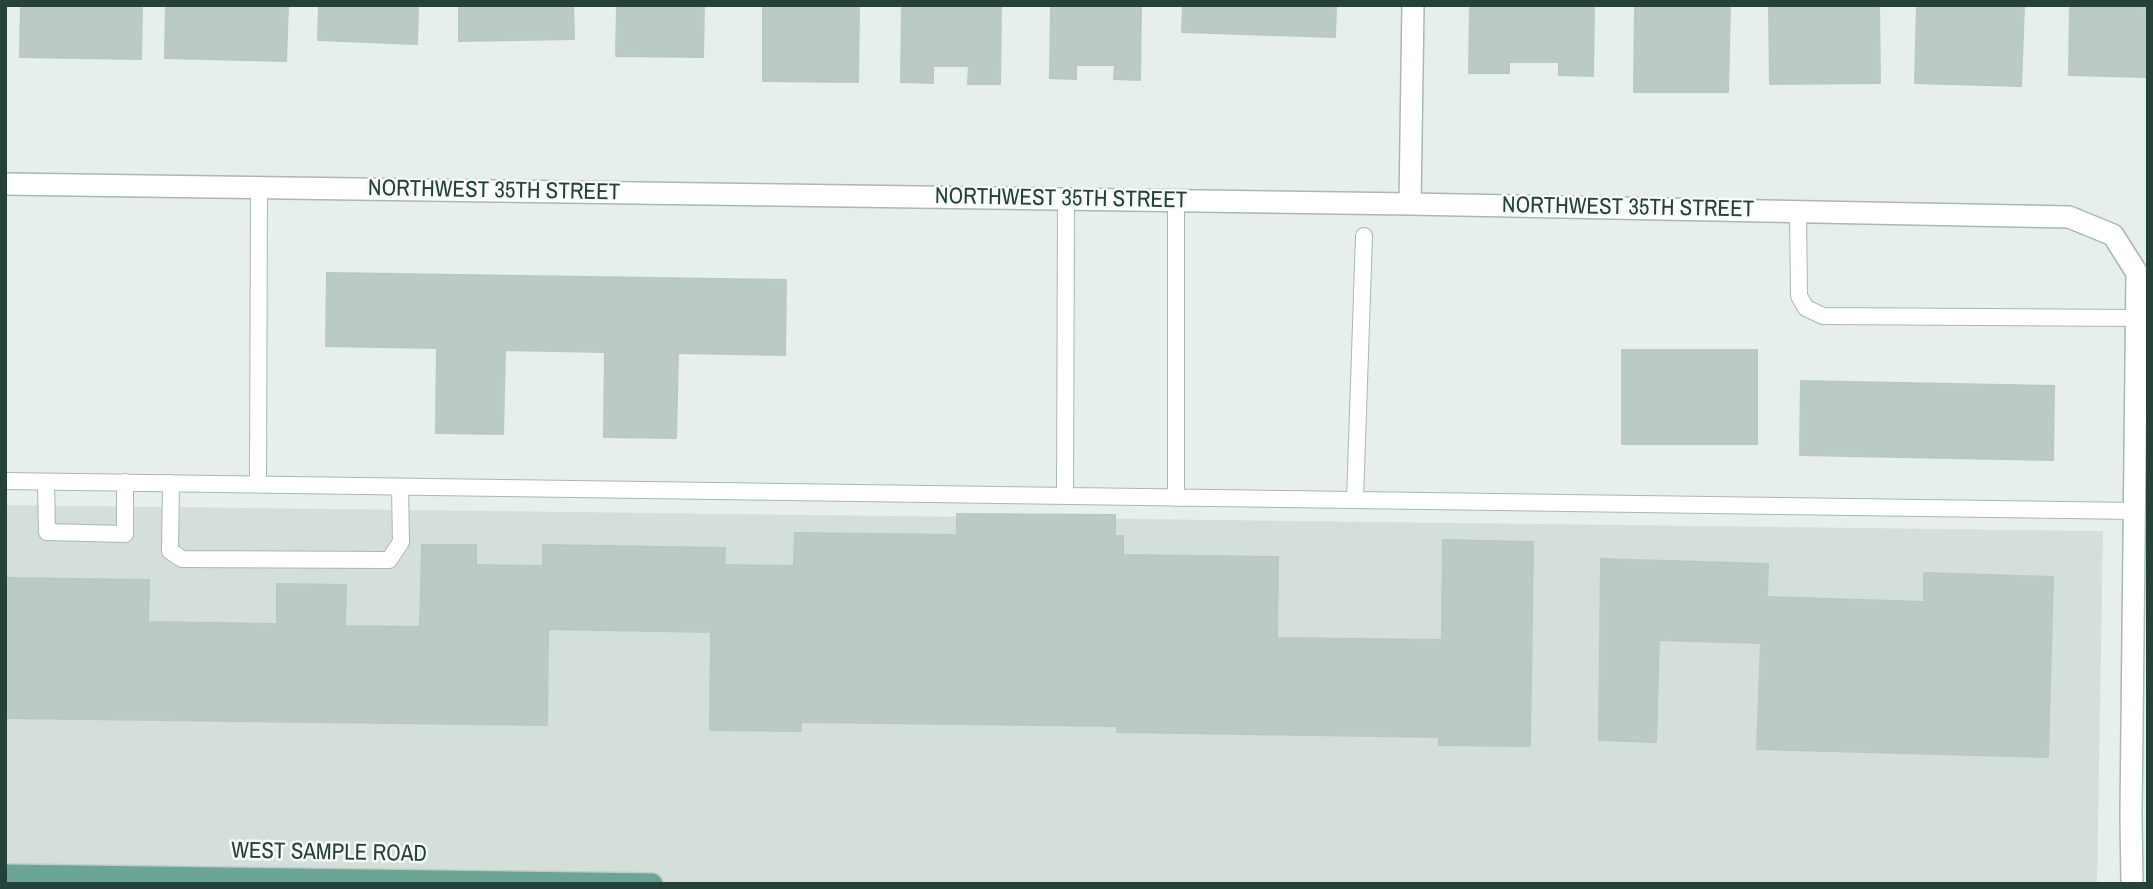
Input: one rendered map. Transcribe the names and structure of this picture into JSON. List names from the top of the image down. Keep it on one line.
{"streets":{"main road":["WEST SAMPLE ROAD"],"street":["NORTHWEST 35TH STREET"]}}
